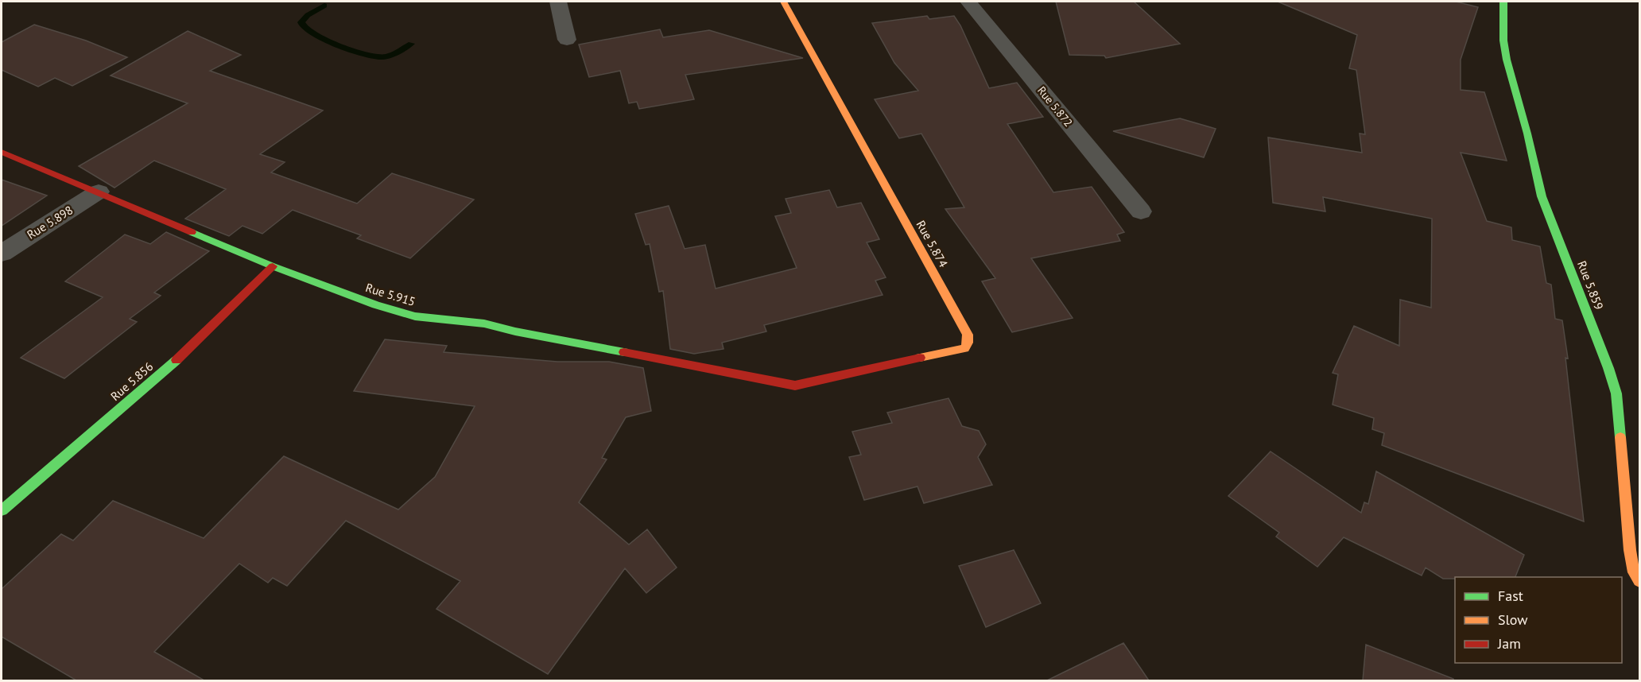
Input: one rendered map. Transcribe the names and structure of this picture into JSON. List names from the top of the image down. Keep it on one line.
{"streets":{"street":["Rue 5.872","Rue 5.898","Rue 5.874","Rue 5.859","Rue 5.915","Rue 5.856"]},"crossings":[["Rue 5.898","Rue 5.915"],["Rue 5.874","Rue 5.915"],["Rue 5.915","Rue 5.856"]],"legend":["Fast","Slow","Jam"]}
